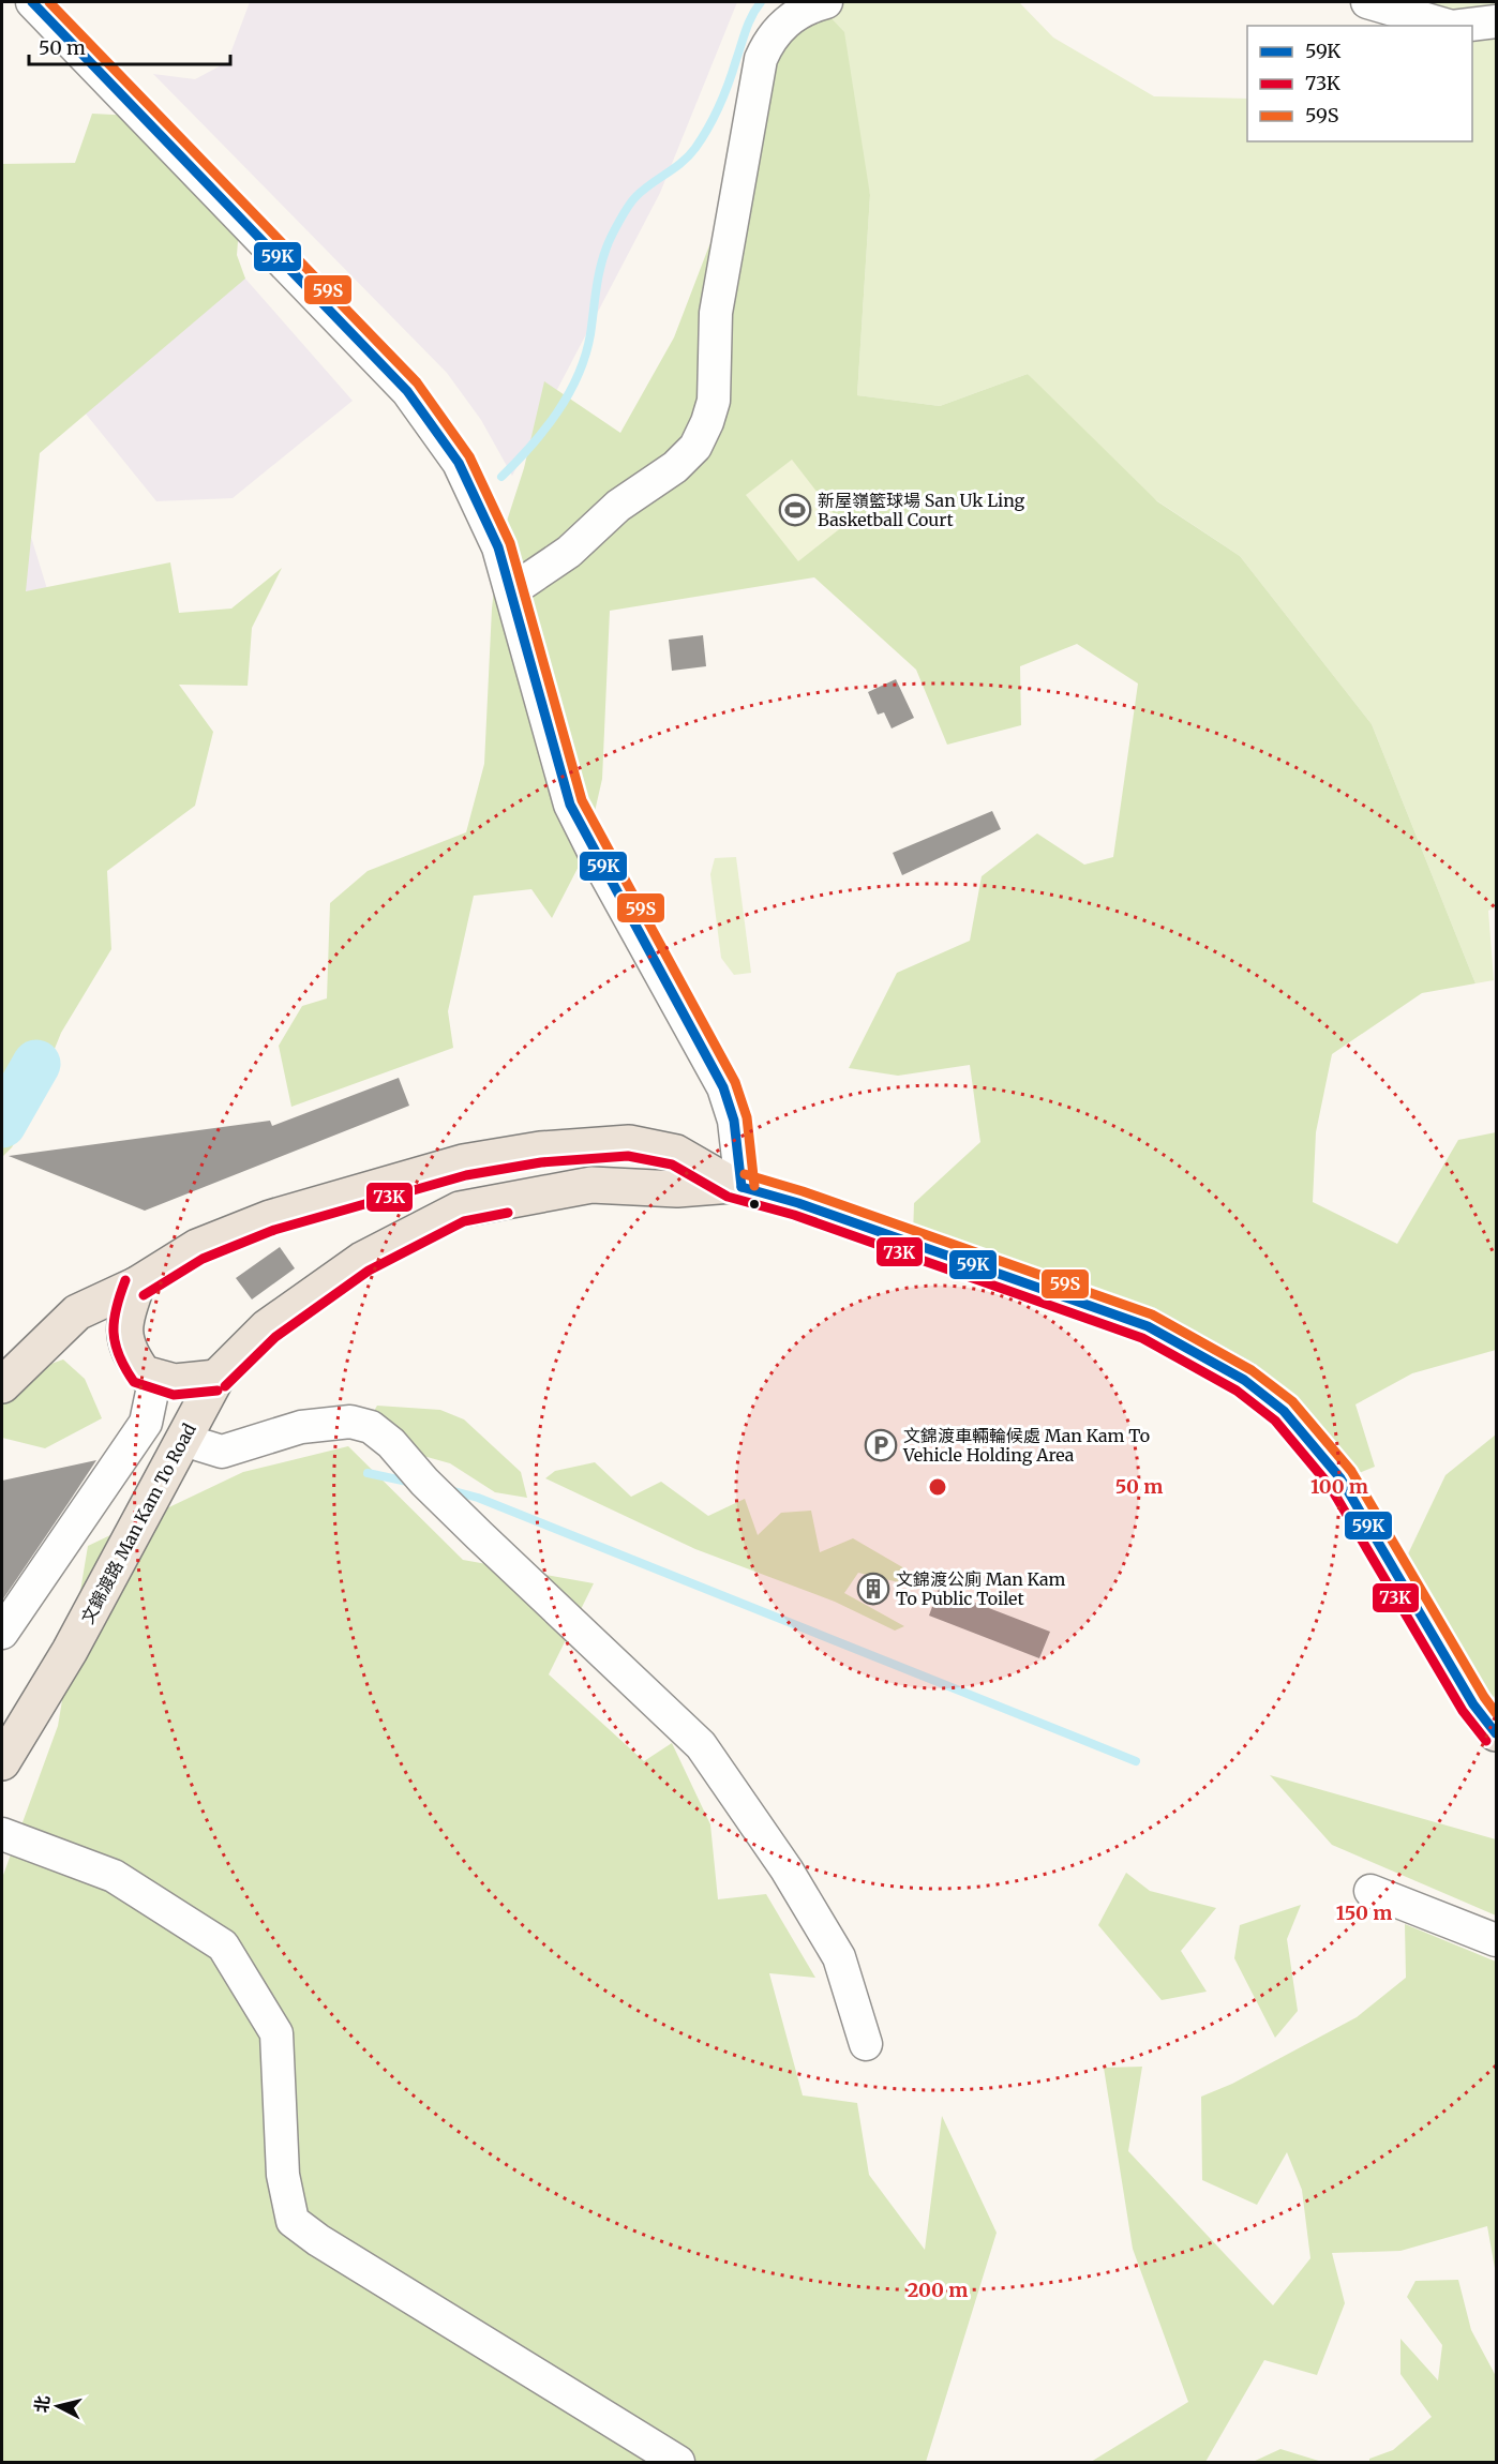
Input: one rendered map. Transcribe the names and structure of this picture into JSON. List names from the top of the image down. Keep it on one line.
{"streets":{"main road":["文錦渡路 Man Kam To Road"]},"places":{"sports":["新屋嶺籃球場 San Uk Ling Basketball Court"],"parking":["文錦渡車輛輪候處 Man Kam To Vehicle Holding Area"],"building":["文錦渡公廁 Man Kam To Public Toilet"]},"lines":["transit line 59K","transit line 59S","transit line 73K"],"legend":["59K","73K","59S"],"scale_bar":"50 m","north":"left","rings":["50 m","100 m","150 m","200 m"]}
